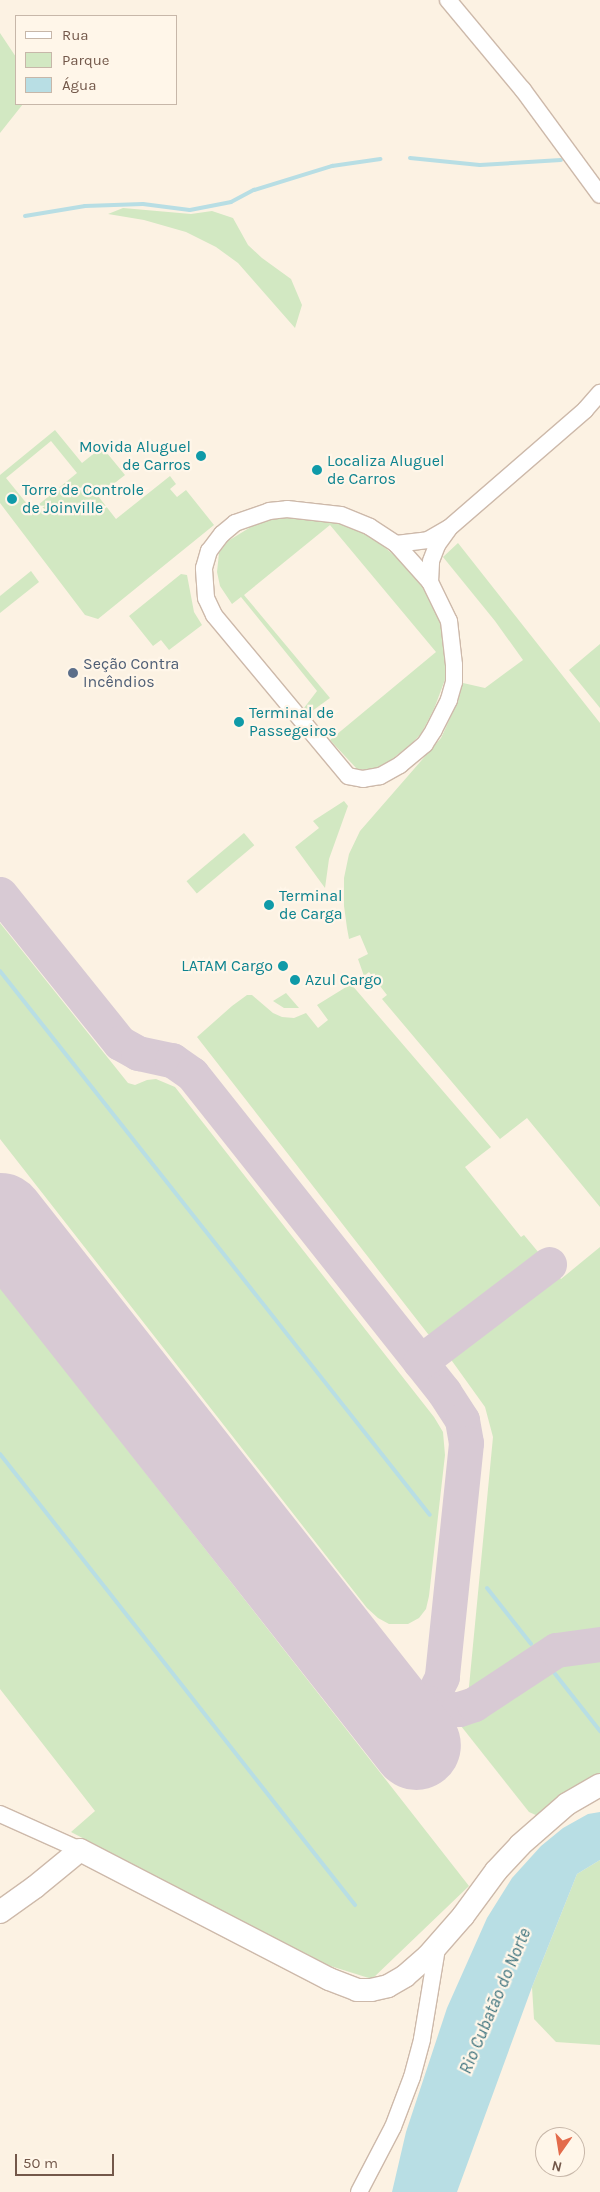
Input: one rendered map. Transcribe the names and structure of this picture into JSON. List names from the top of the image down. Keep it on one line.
{"water":["Rio Cubatão do Norte"],"places":["Movida Aluguel de Carros","Localiza Aluguel de Carros","Torre de Controle de Joinville","Seção Contra Incêndios","Terminal de Passegeiros","Terminal de Carga","LATAM Cargo","Azul Cargo"],"legend":["Rua","Parque","Água"],"scale_bar":"50 m","north":"bottom"}
